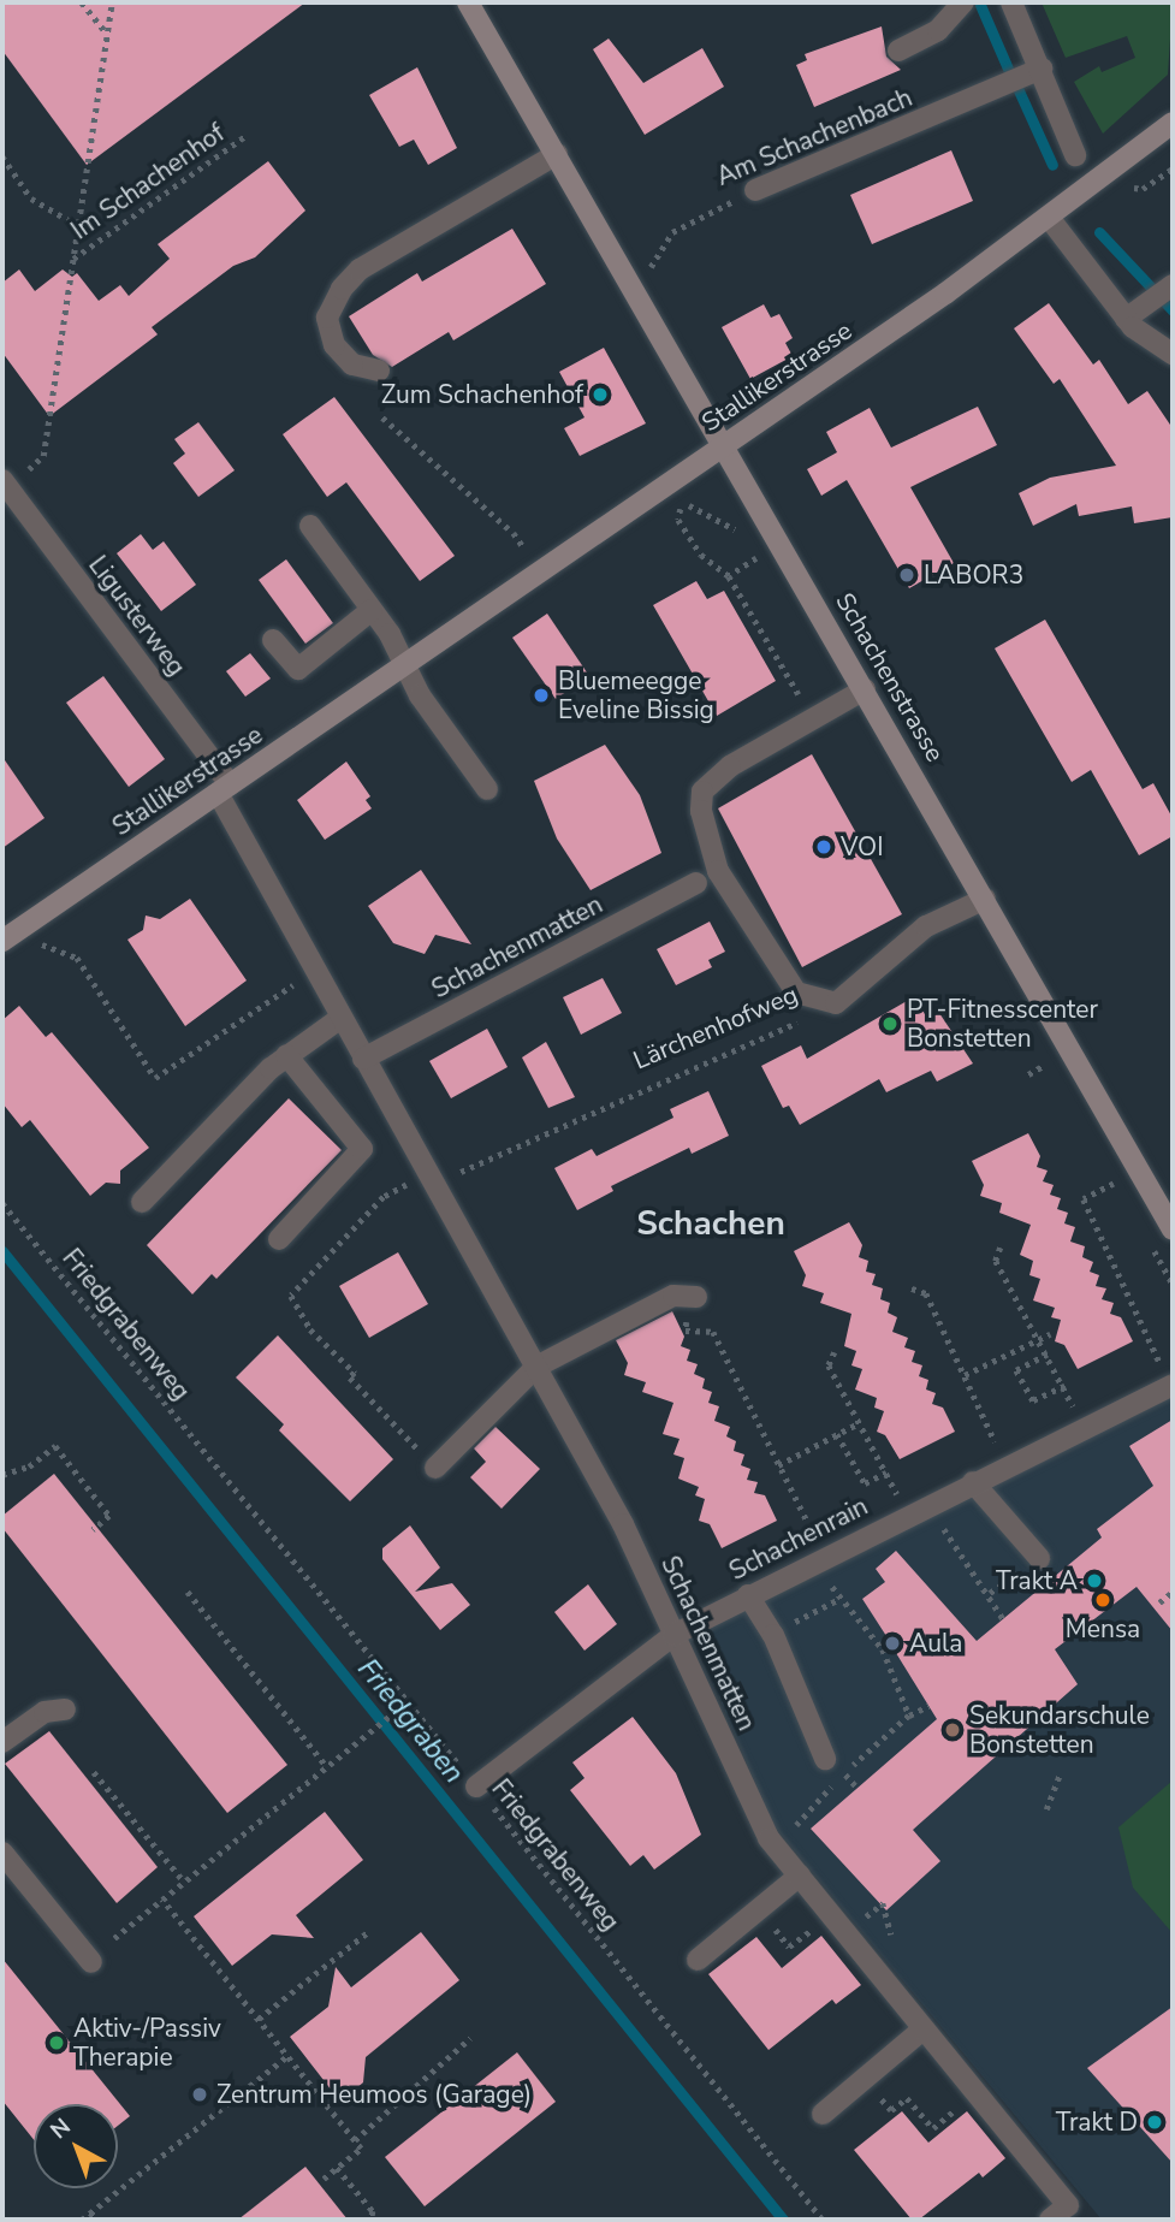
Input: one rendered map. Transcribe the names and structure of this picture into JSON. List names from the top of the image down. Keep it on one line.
{"streets":{"street":["Am Schachenbach","Stallikerstrasse","Ligusterweg","Schachenstrasse","Schachenmatten","Lärchenhofweg","Schachenrain"],"path":["Im Schachenhof","Friedgrabenweg"]},"crossings":[["Am Schachenbach","Schachenstrasse"],["Im Schachenhof","Ligusterweg"],["Stallikerstrasse","Ligusterweg"],["Stallikerstrasse","Schachenstrasse"],["Stallikerstrasse","Schachenmatten"],["Ligusterweg","Schachenmatten"],["Schachenstrasse","Lärchenhofweg"],["Schachenmatten","Schachenrain"],["Friedgrabenweg","Schachenrain"]],"districts":["Schachen"],"water":["Friedgraben"],"places":["Zum Schachenhof","LABOR3","Bluemeegge Eveline Bissig","VOI","PT-Fitnesscenter Bonstetten","Trakt A","Mensa","Aula","Sekundarschule Bonstetten","Aktiv-/Passiv Therapie","Zentrum Heumoos (Garage)","Trakt D"],"north":"top left"}
